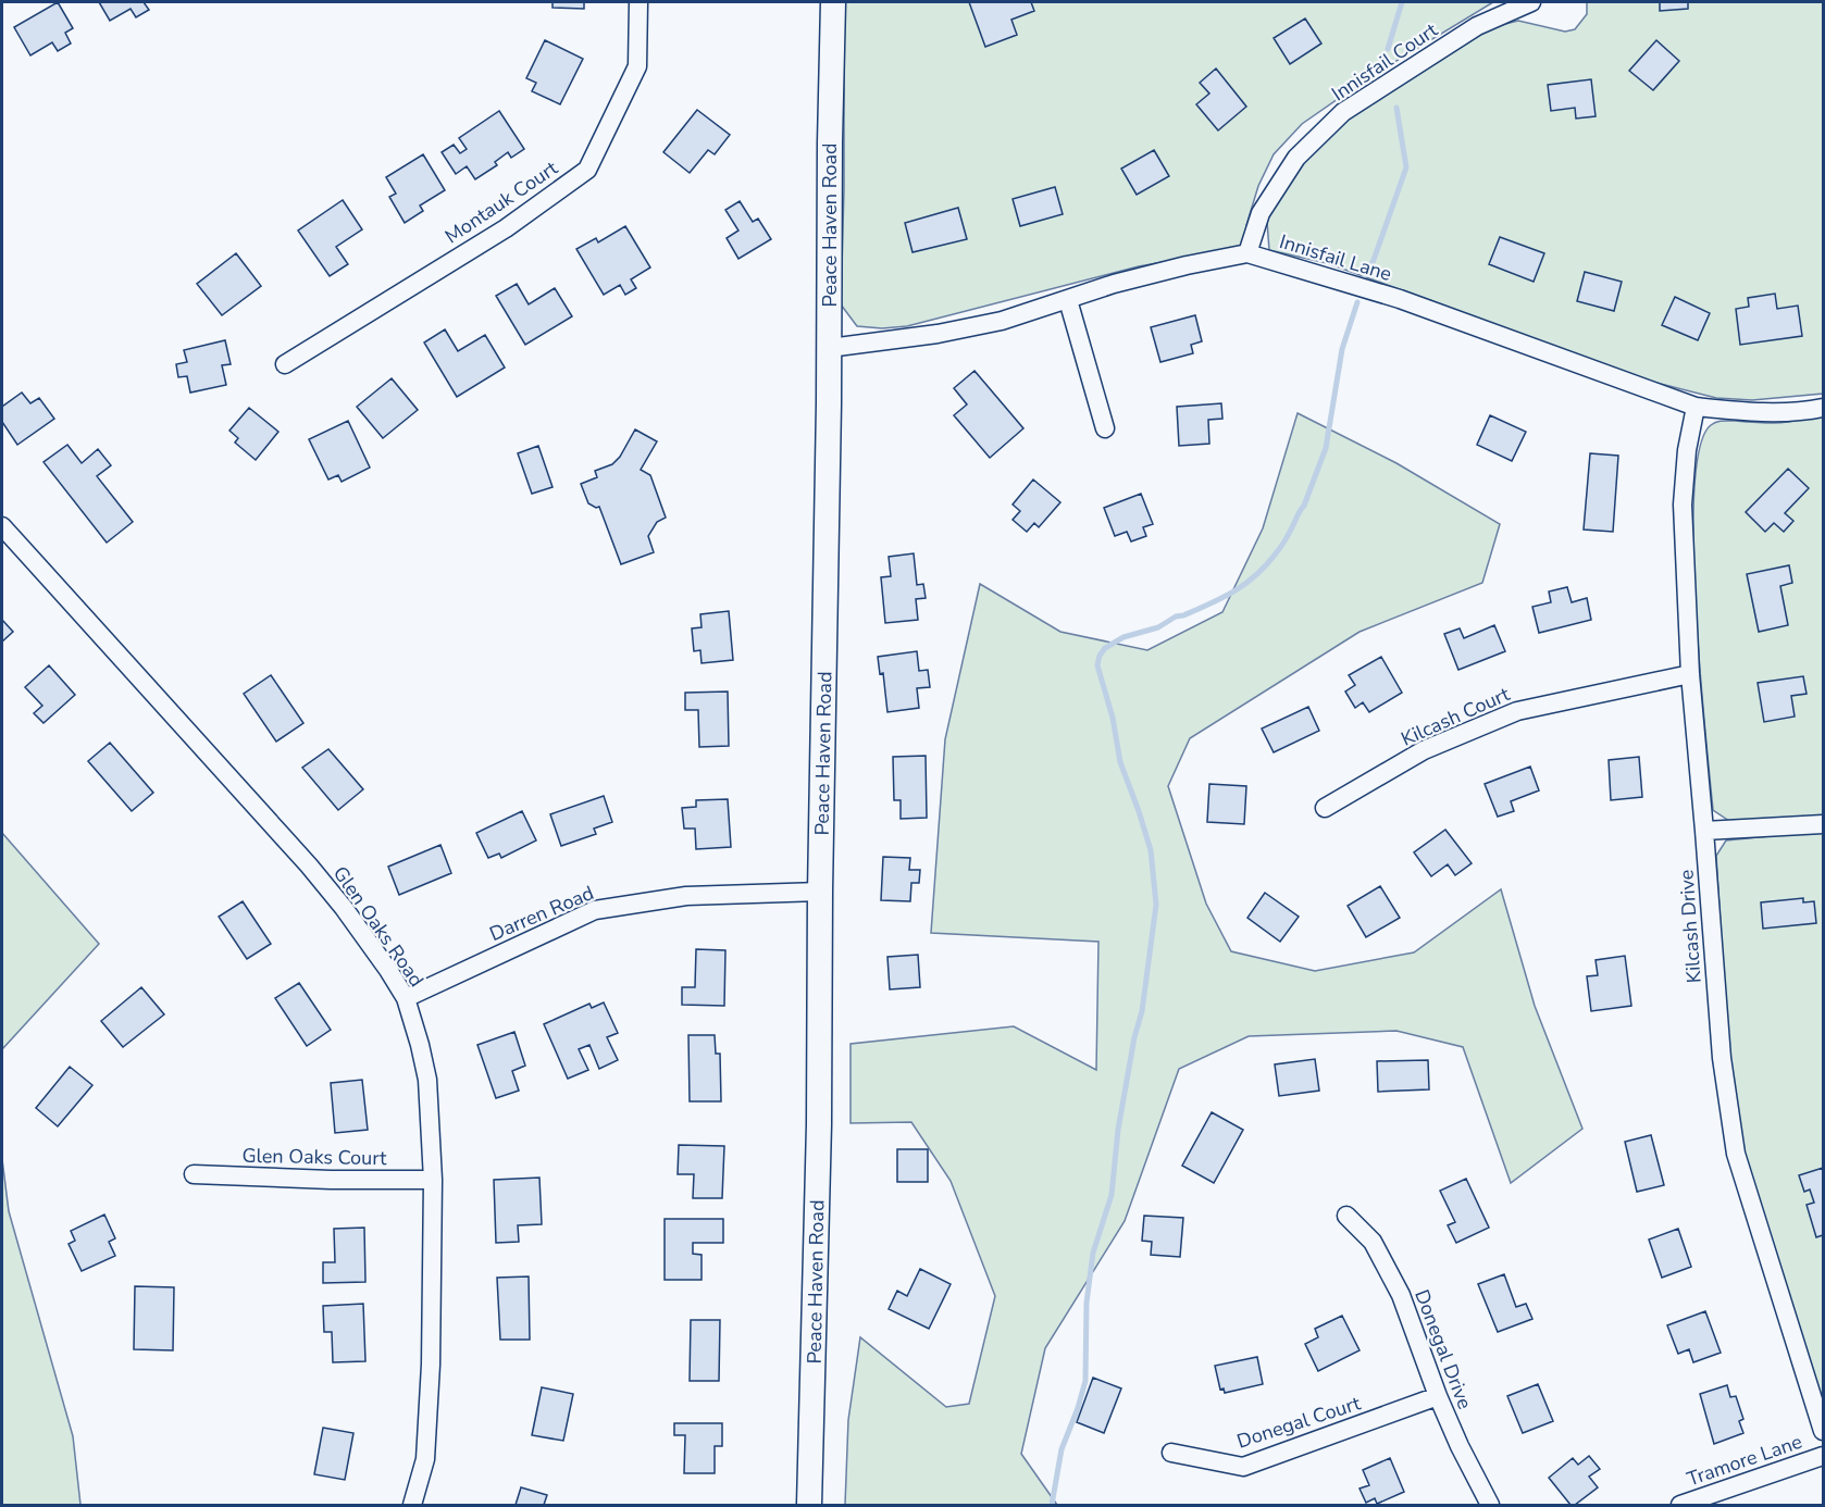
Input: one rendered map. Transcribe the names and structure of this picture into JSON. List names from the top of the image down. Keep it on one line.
{"streets":{"main road":["Peace Haven Road"],"street":["Innisfail Court","Montauk Court","Innisfail Lane","Kilcash Court","Darren Road","Glen Oaks Road","Kilcash Drive","Glen Oaks Court","Donegal Drive","Donegal Court","Tramore Lane"]},"crossings":[["Innisfail Court","Innisfail Lane"],["Peace Haven Road","Innisfail Lane"],["Peace Haven Road","Darren Road"],["Innisfail Lane","Kilcash Drive"],["Kilcash Court","Kilcash Drive"],["Darren Road","Glen Oaks Road"],["Glen Oaks Road","Glen Oaks Court"],["Donegal Drive","Donegal Court"]]}
